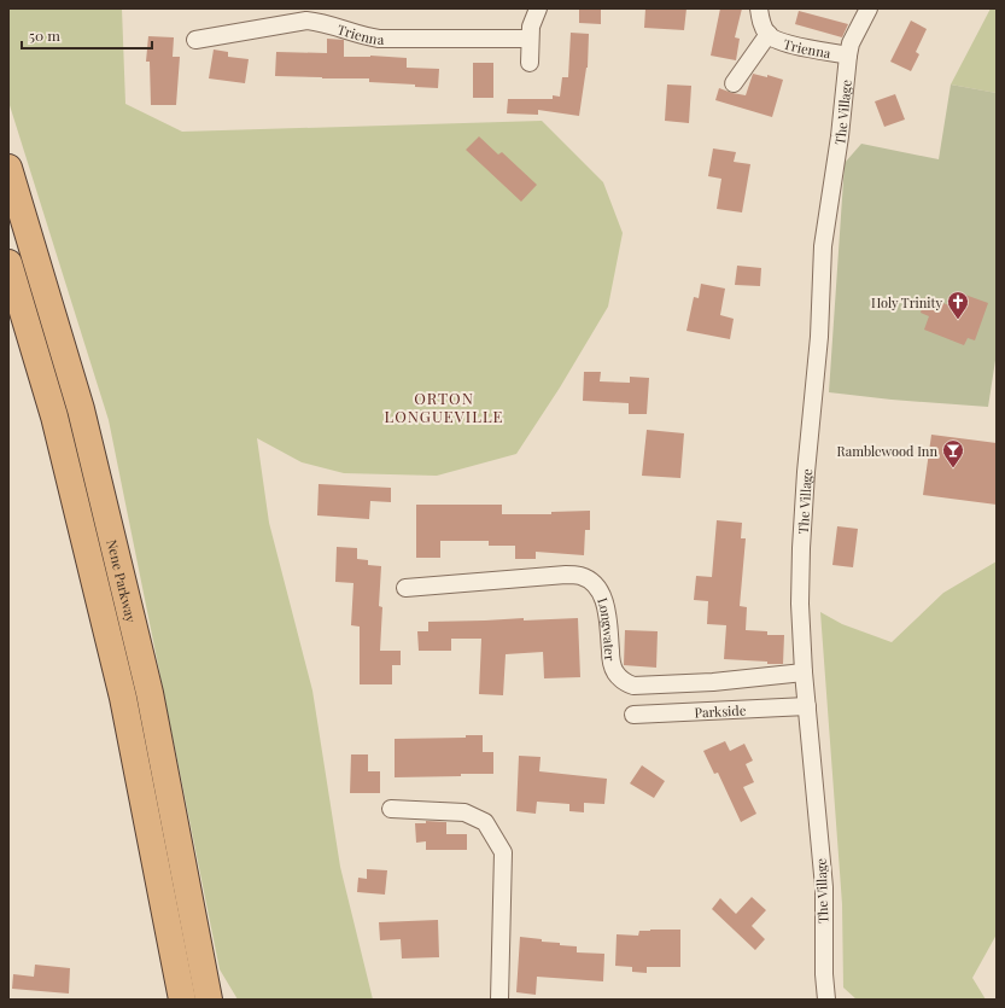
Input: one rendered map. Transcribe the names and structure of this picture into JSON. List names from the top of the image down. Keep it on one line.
{"streets":{"highway":["Nene Parkway"],"street":["Trienna","The Village","Longwater","Parkside"]},"crossings":[["Trienna","The Village"],["The Village","Longwater"],["The Village","Parkside"]],"districts":["ORTON LONGUEVILLE"],"places":{"church":["Holy Trinity"],"bar":["Ramblewood Inn"]},"scale_bar":"50 m"}
